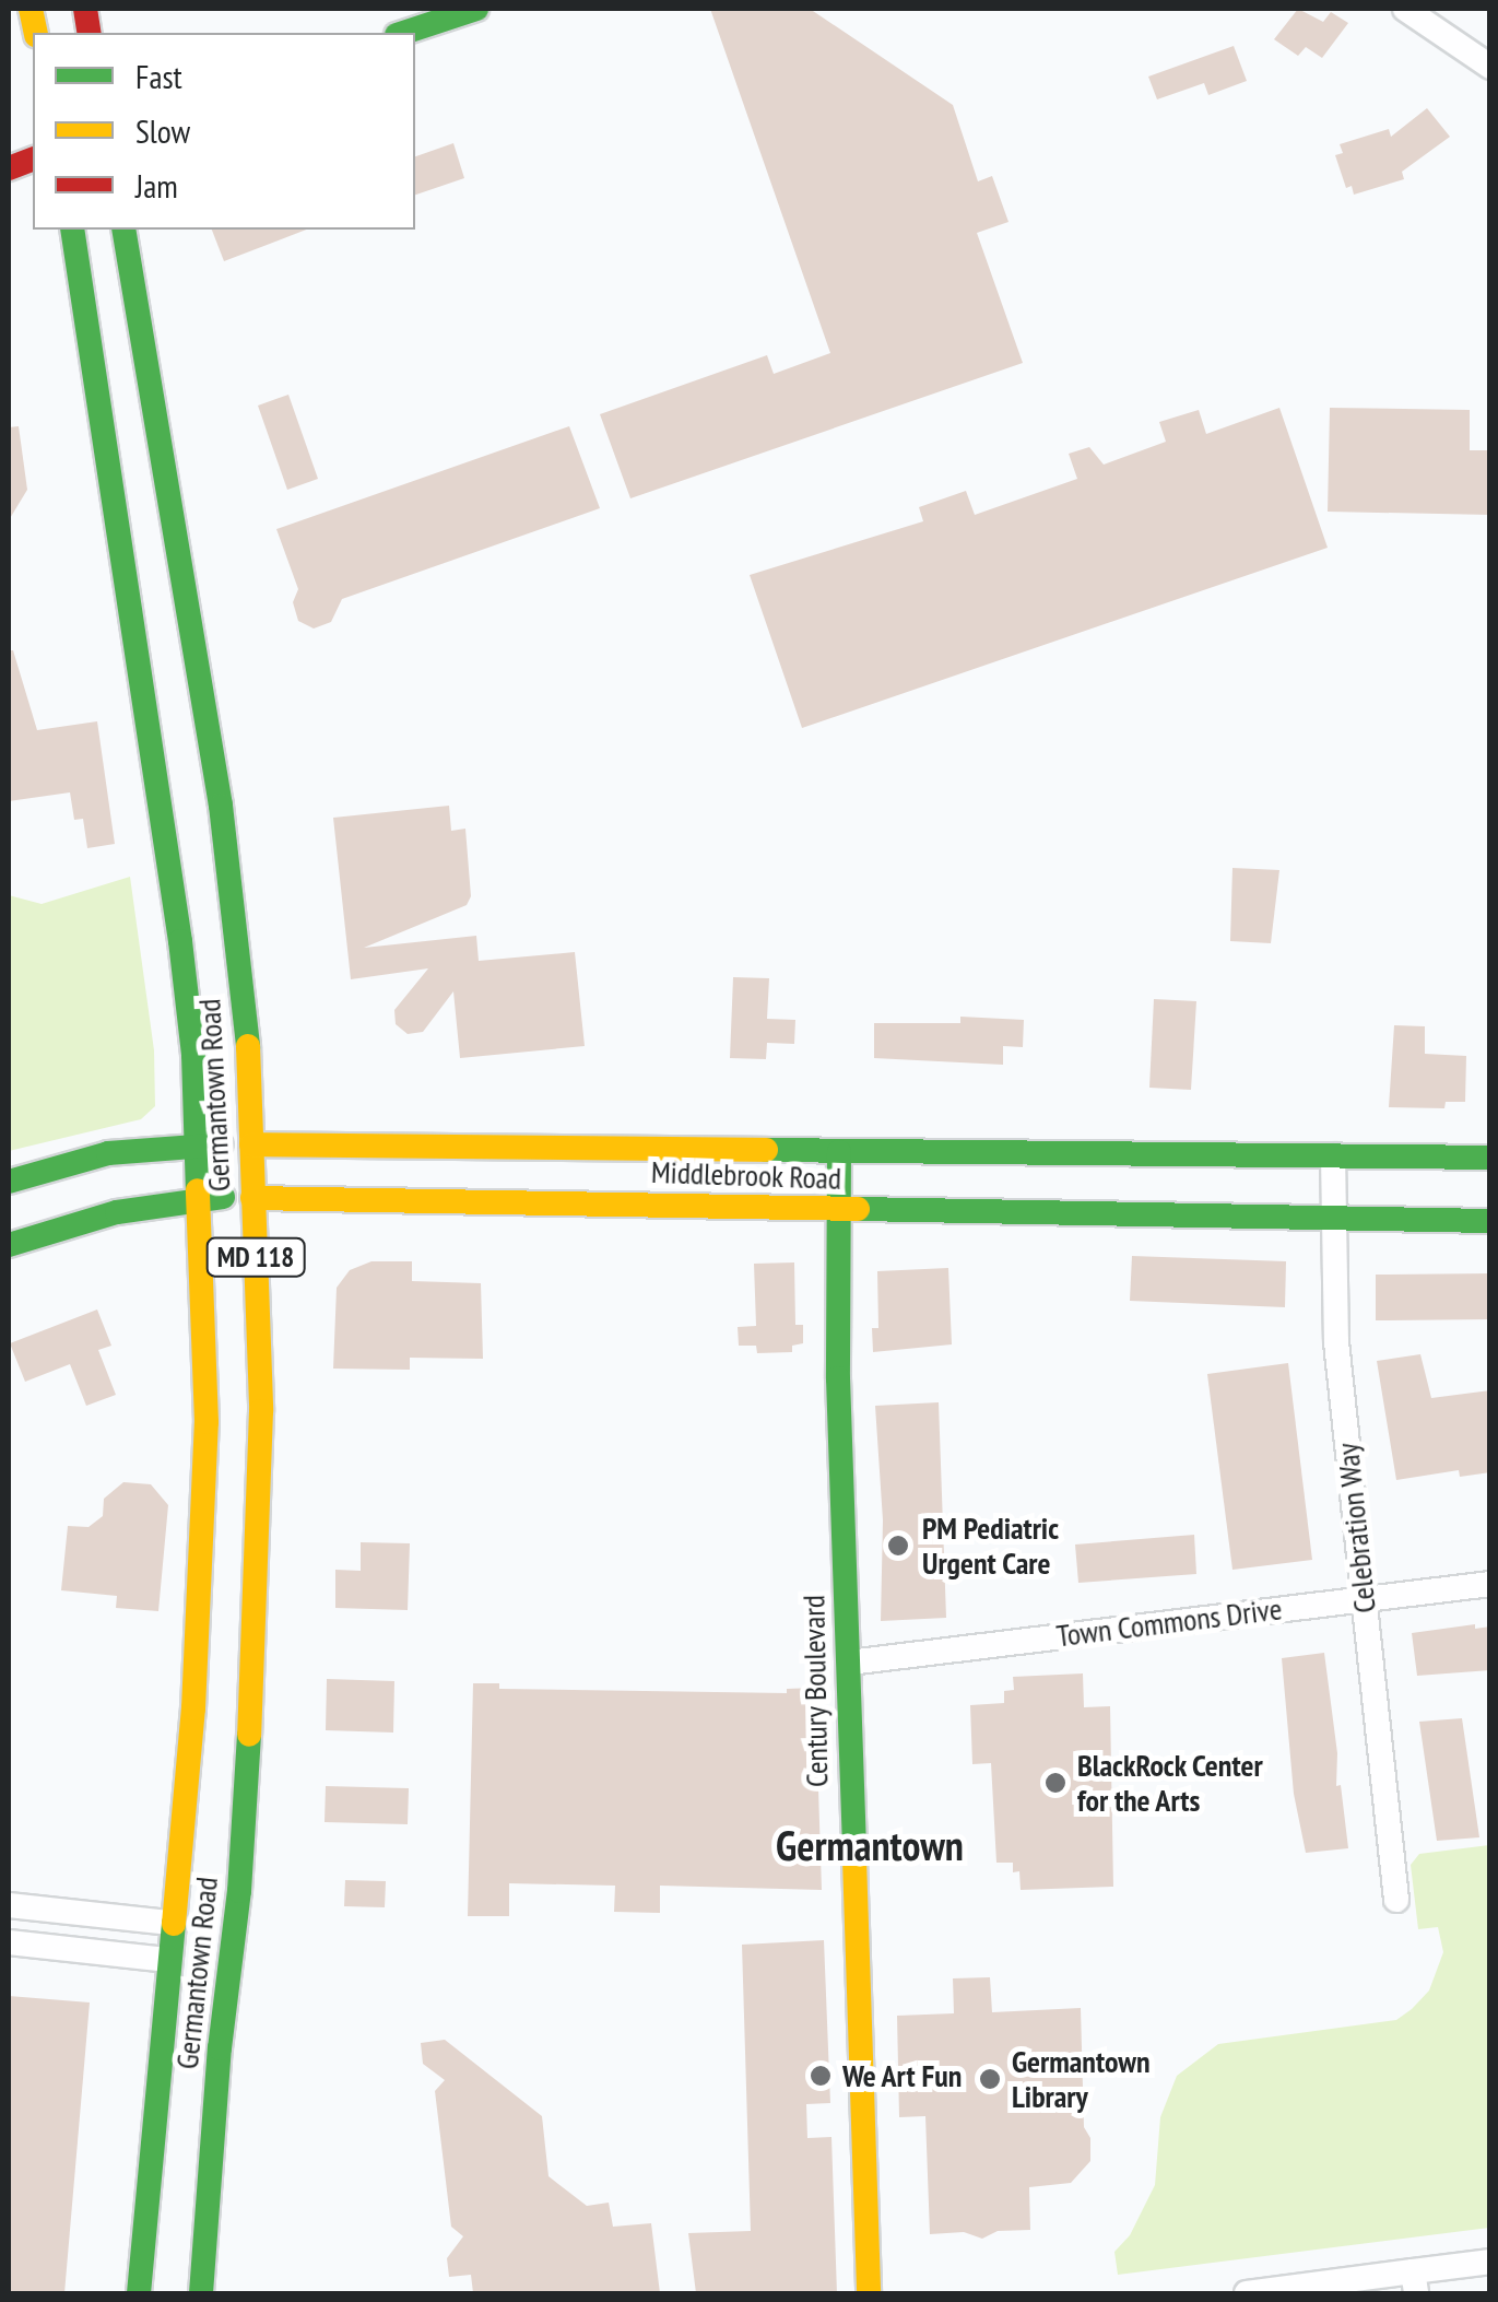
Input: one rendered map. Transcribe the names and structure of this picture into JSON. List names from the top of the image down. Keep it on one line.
{"streets":{"main road":["Germantown Road","Middlebrook Road","MD 118","Century Boulevard"],"street":["Celebration Way","Town Commons Drive"]},"crossings":[["Germantown Road","Middlebrook Road"],["Middlebrook Road","Celebration Way"],["Middlebrook Road","Century Boulevard"],["Celebration Way","Town Commons Drive"],["Town Commons Drive","Century Boulevard"]],"districts":["Germantown"],"places":["PM Pediatric Urgent Care","BlackRock Center for the Arts","We Art Fun","Germantown Library"],"legend":["Fast","Slow","Jam"]}
